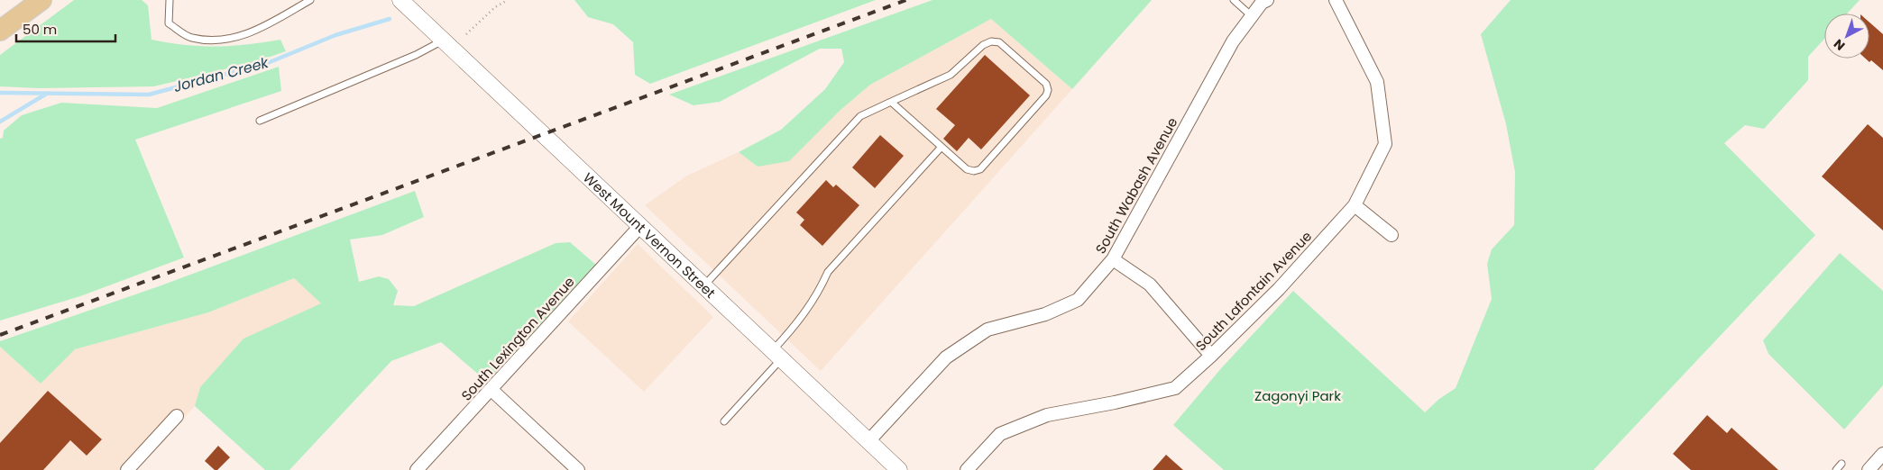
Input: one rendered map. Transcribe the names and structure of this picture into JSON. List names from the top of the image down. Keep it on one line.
{"streets":{"street":["South Wabash Avenue","West Mount Vernon Street","South Lafontain Avenue","South Lexington Avenue"]},"crossings":[["South Wabash Avenue","West Mount Vernon Street"],["West Mount Vernon Street","South Lexington Avenue"]],"water":["Jordan Creek"],"parks":["Zagonyi Park"],"scale_bar":"50 m","north":"bottom left"}
